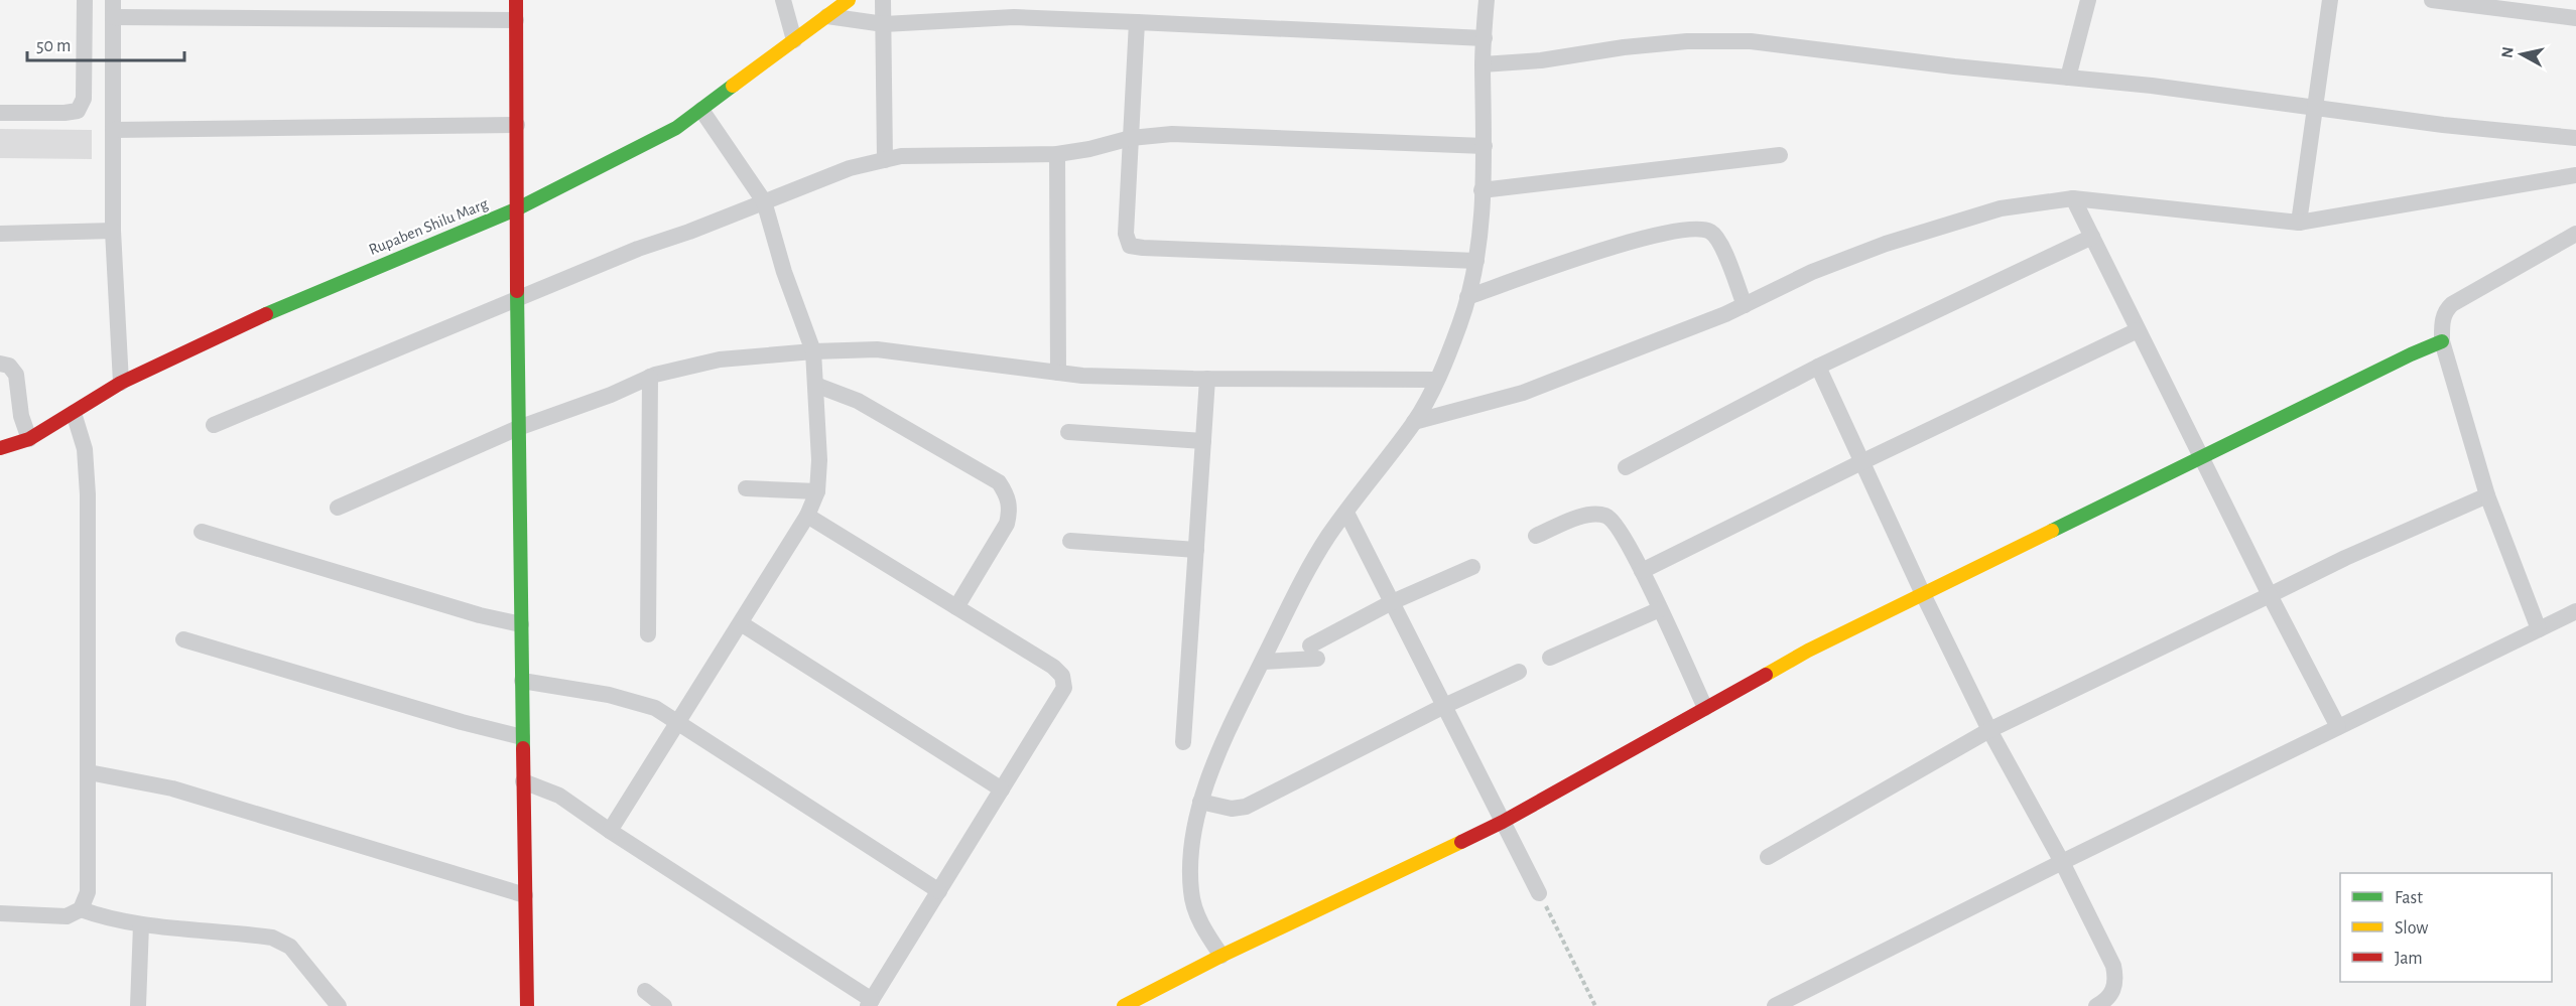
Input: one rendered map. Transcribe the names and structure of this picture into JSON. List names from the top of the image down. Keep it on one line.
{"streets":{"street":["Rupaben Shilu Marg"]},"legend":["Fast","Slow","Jam"],"scale_bar":"50 m","north":"left"}
